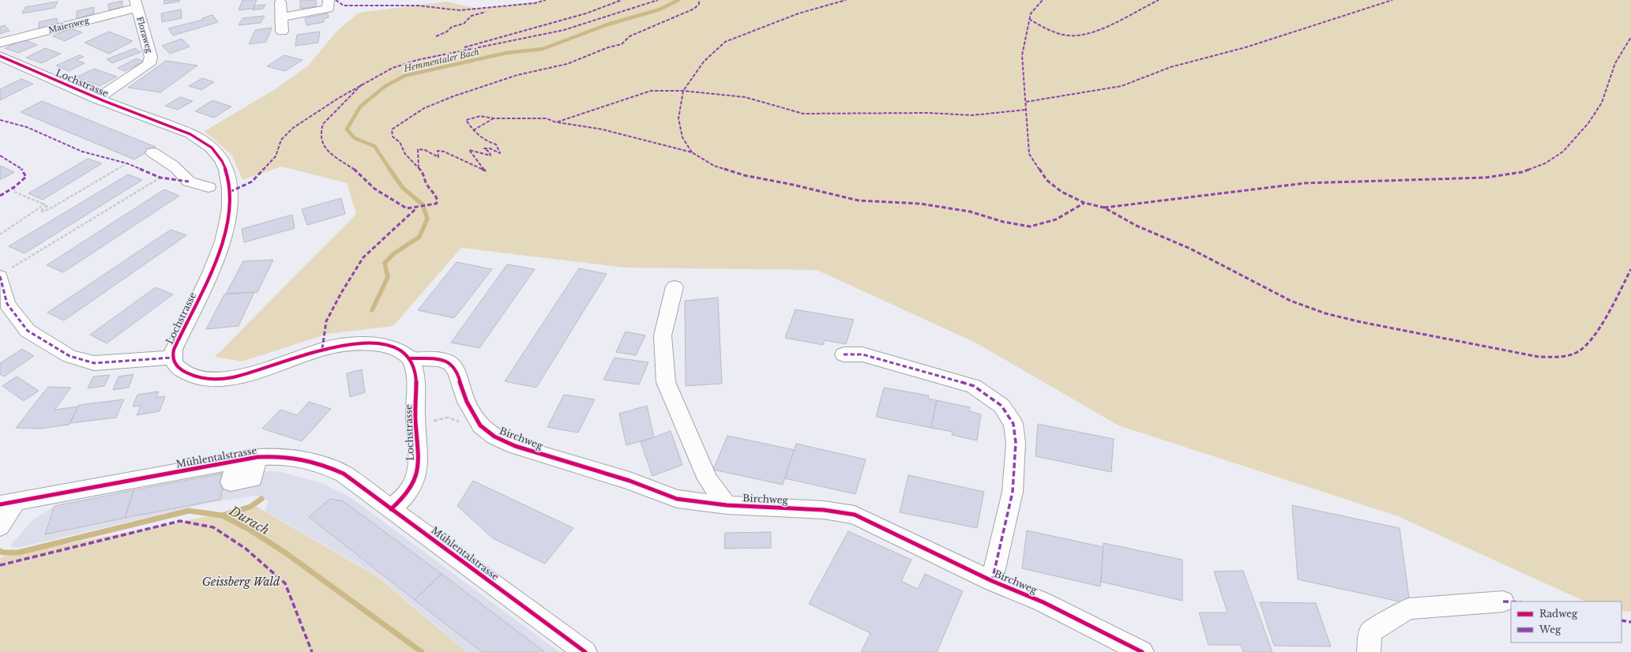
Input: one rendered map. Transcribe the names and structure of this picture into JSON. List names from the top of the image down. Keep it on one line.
{"streets":{"street":["Maienweg","Floraweg","Lochstrasse","Birchweg","Mühlentalstrasse"]},"crossings":[["Maienweg","Floraweg"],["Floraweg","Lochstrasse"],["Lochstrasse","Birchweg"],["Lochstrasse","Mühlentalstrasse"]],"water":["Hemmentaler Bach","Durach"],"parks":["Geissberg Wald"],"legend":["Radweg","Weg"]}
